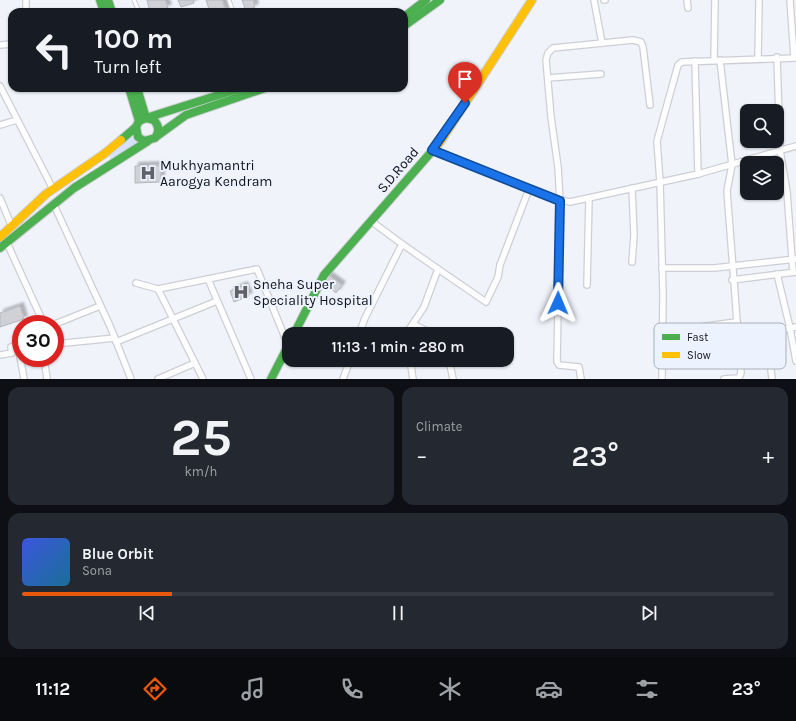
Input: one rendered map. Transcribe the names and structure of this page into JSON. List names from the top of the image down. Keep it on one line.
{"streets":{"street":["S.D.Road"]},"places":{"hospital":["Mukhyamantri Aarogya Kendram","Sneha Super Speciality Hospital"]},"legend":["Fast","Slow"],"page":{"turn":["100 m","Turn left"],"limit":"30","trip":"11:13 · 1 min · 280 m","tile":[["25","km/h"],"Climate"],"heat":["−","23°","+"],"song":["Blue Orbit","Sona"],"tabs":["11:12","23°"]}}
